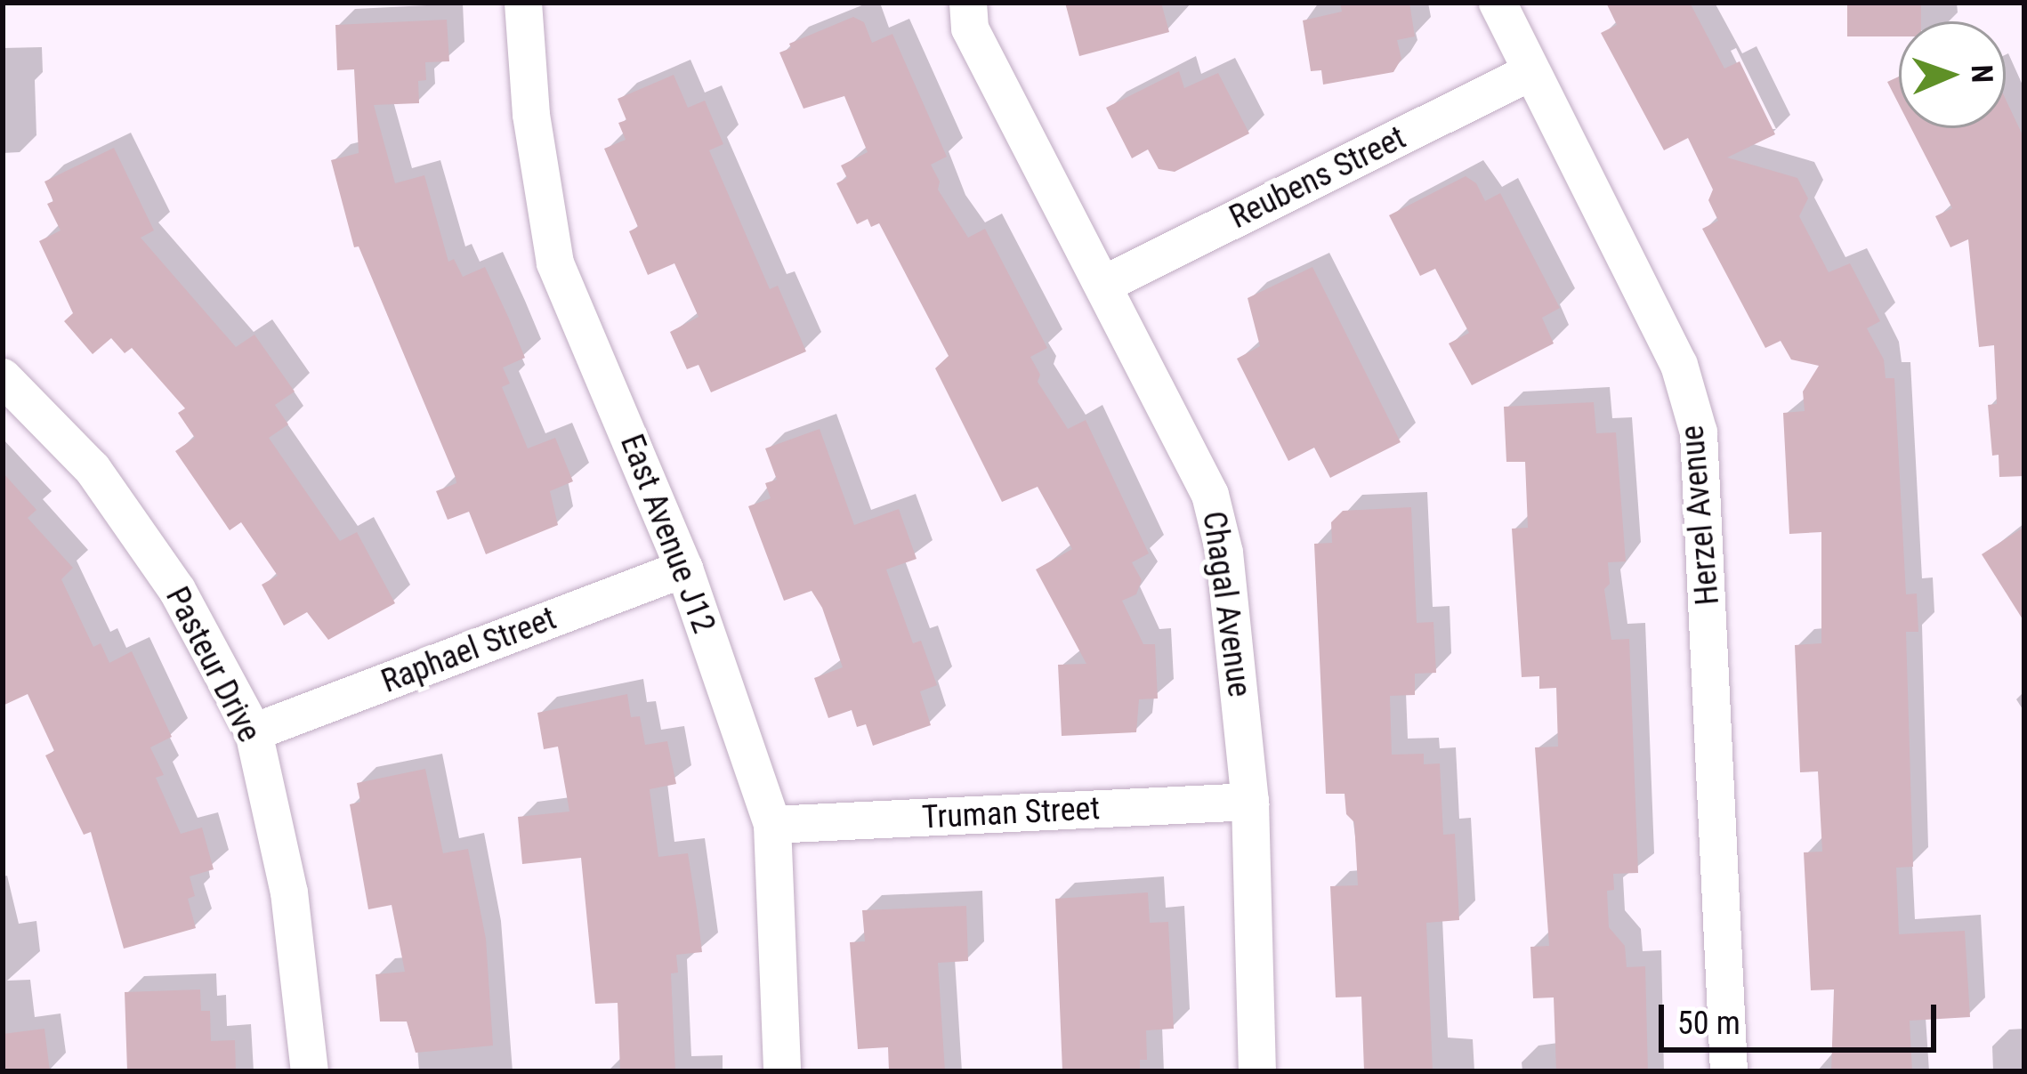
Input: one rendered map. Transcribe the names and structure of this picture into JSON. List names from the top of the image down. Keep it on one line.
{"streets":{"street":["Reubens Street","Herzel Avenue","East Avenue J12","Chagal Avenue","Raphael Street","Pasteur Drive","Truman Street"]},"crossings":[["Reubens Street","Herzel Avenue"],["Reubens Street","Chagal Avenue"],["East Avenue J12","Raphael Street"],["East Avenue J12","Truman Street"],["Chagal Avenue","Truman Street"],["Raphael Street","Pasteur Drive"]],"scale_bar":"50 m","north":"right"}
